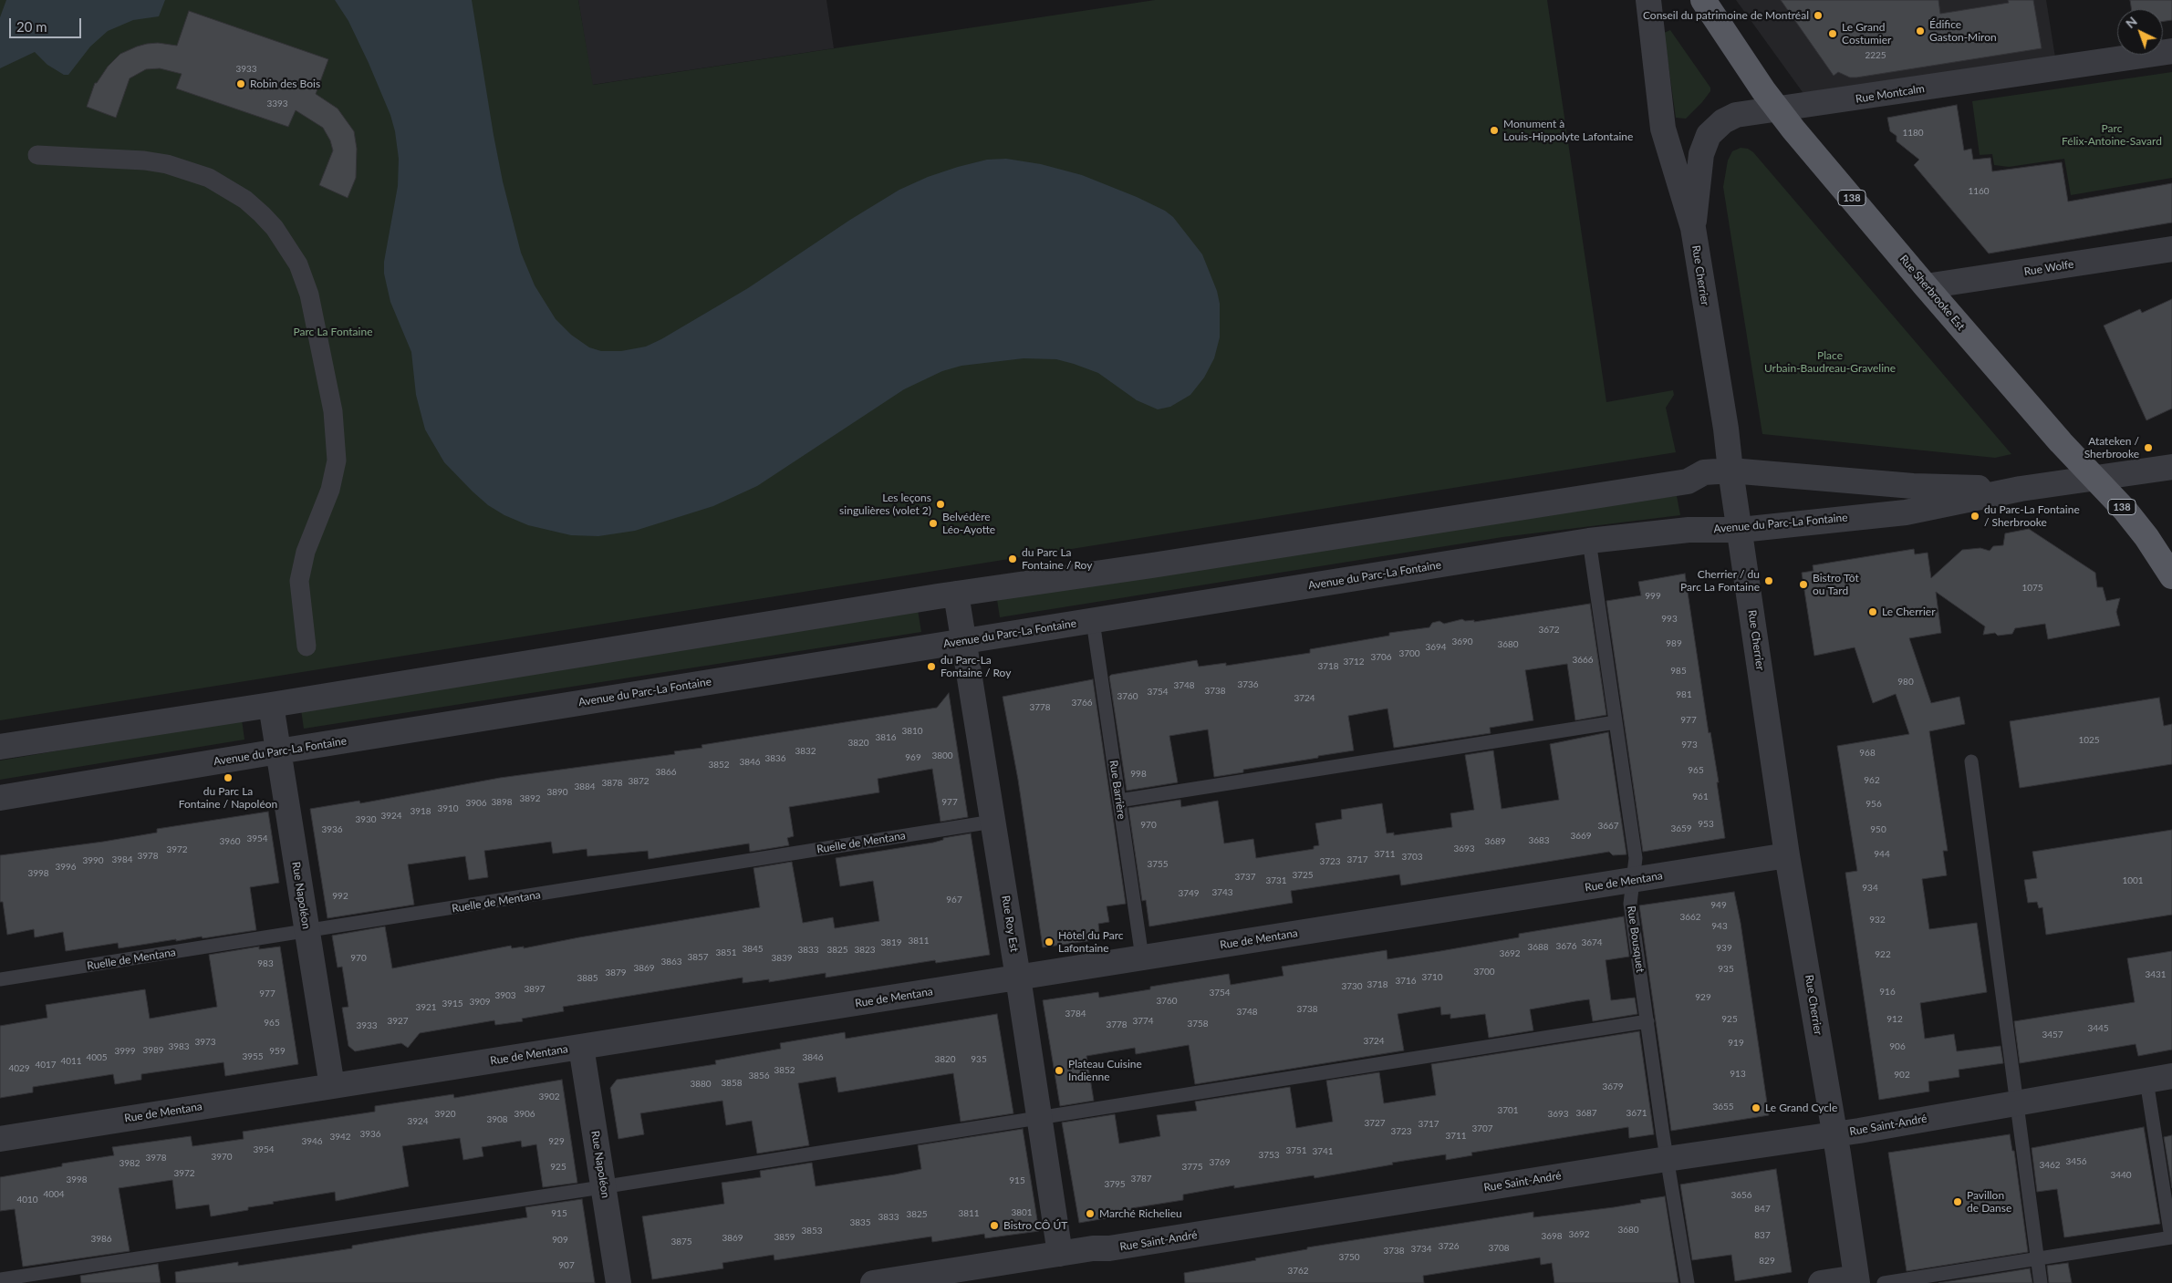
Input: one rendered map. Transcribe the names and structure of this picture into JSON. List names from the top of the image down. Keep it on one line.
{"streets":{"main road":["138","Rue Sherbrooke Est"],"street":["Rue Montcalm","Rue Wolfe","Rue Cherrier","Avenue du Parc-La Fontaine","Rue de Mentana","Rue Napoléon","Rue Roy Est","Rue Saint-André"],"lane":["Rue Barrière","Ruelle de Mentana","Rue Bousquet"]},"crossings":[["Rue Montcalm","Rue Cherrier"],["Rue Montcalm","Rue Sherbrooke Est"],["Rue Wolfe","Rue Sherbrooke Est"],["Rue Cherrier","Avenue du Parc-La Fontaine"],["Rue Cherrier","Rue de Mentana"],["Rue Cherrier","Rue Saint-André"],["Rue Sherbrooke Est","Avenue du Parc-La Fontaine"],["Avenue du Parc-La Fontaine","Rue Barrière"],["Avenue du Parc-La Fontaine","Rue Napoléon"],["Avenue du Parc-La Fontaine","Rue Roy Est"],["Avenue du Parc-La Fontaine","Rue Bousquet"],["Rue Barrière","Rue de Mentana"],["Ruelle de Mentana","Rue Napoléon"],["Ruelle de Mentana","Rue Roy Est"],["Rue de Mentana","Rue Napoléon"],["Rue de Mentana","Rue Roy Est"],["Rue de Mentana","Rue Bousquet"],["Rue Roy Est","Rue Saint-André"],["Rue Bousquet","Rue Saint-André"]],"parks":["Parc Félix-Antoine-Savard","Parc La Fontaine","Place Urbain-Baudreau-Graveline"],"places":["Conseil du patrimoine de Montréal","Édifice Gaston-Miron","Le Grand Costumier","Robin des Bois","Monument à Louis-Hippolyte Lafontaine","Atateken / Sherbrooke","Les leçons singulières (volet 2)","du Parc-La Fontaine / Sherbrooke","Belvédère Léo-Ayotte","du Parc La Fontaine / Roy","Cherrier / du Parc La Fontaine","Bistro Tôt ou Tard","Le Cherrier","du Parc-La Fontaine / Roy","du Parc La Fontaine / Napoléon","Hôtel du Parc Lafontaine","Plateau Cuisine Indienne","Le Grand Cycle","Pavillon de Danse","Marché Richelieu","Bistro CÔ ÚT"],"house_numbers":["2225","3933","3393","1180","1160","1075","999","993","3672","3690","989","3680","3694","3700","3706","3666","3712","3718","985","980","3736","3748","3738","3754","981","3760","3724","3766","3778","977","3810","3816","1025","3820","973","3832","968","3800","969","3836","3846","3852","965","3866","998","962","3872","3878","3884","3890","961","3892","3898","977","3906","956","3910","3918","3924","3930","953","970","3667","3659","3936","950","3669","3954","3683","3960","3689","3693","3972","3711","944","3978","3703","3984","3717","3990","3723","3755","3996","3998","3725","3737","3731","1001","934","3743","3749","992","967","949","3662","932","943","3811","3819","3674","3676","3688","939","3845","3833","3825","3823","3851","3692","922","3857","970","3839","3863","983","3869","935","3700","3879","3431","3710","3885","3716","3718","3730","3897","916","3754","977","3903","929","3760","3909","3915","3921","3738","3748","3784","925","912","3927","3774","965","3758","3778","3933","3445","3457","3724","3973","919","3983","906","3989","3999","959","3955","4005","3846","3820","935","4011","4017","4029","3852","913","902","3856","3858","3880","3679","3902","3655","3701","3687","3671","3920","3906","3693","3908","3924","3727","3717","3707","3723","3936","3711","3942","3946","929","3954","3751","3741","3753","3970","3978","3456","3769","3982","3462","925","3775","3972","3440","3787","3998","915","3795","4004","3656","4010","847","3801","915","3811","3825","3833","3835","3680","3853","3692","837","3698","3859","3869","3986","909","3875","3726","3708","3734","3738","3750","829","907","3762"],"scale_bar":"20 m","north":"top left"}
